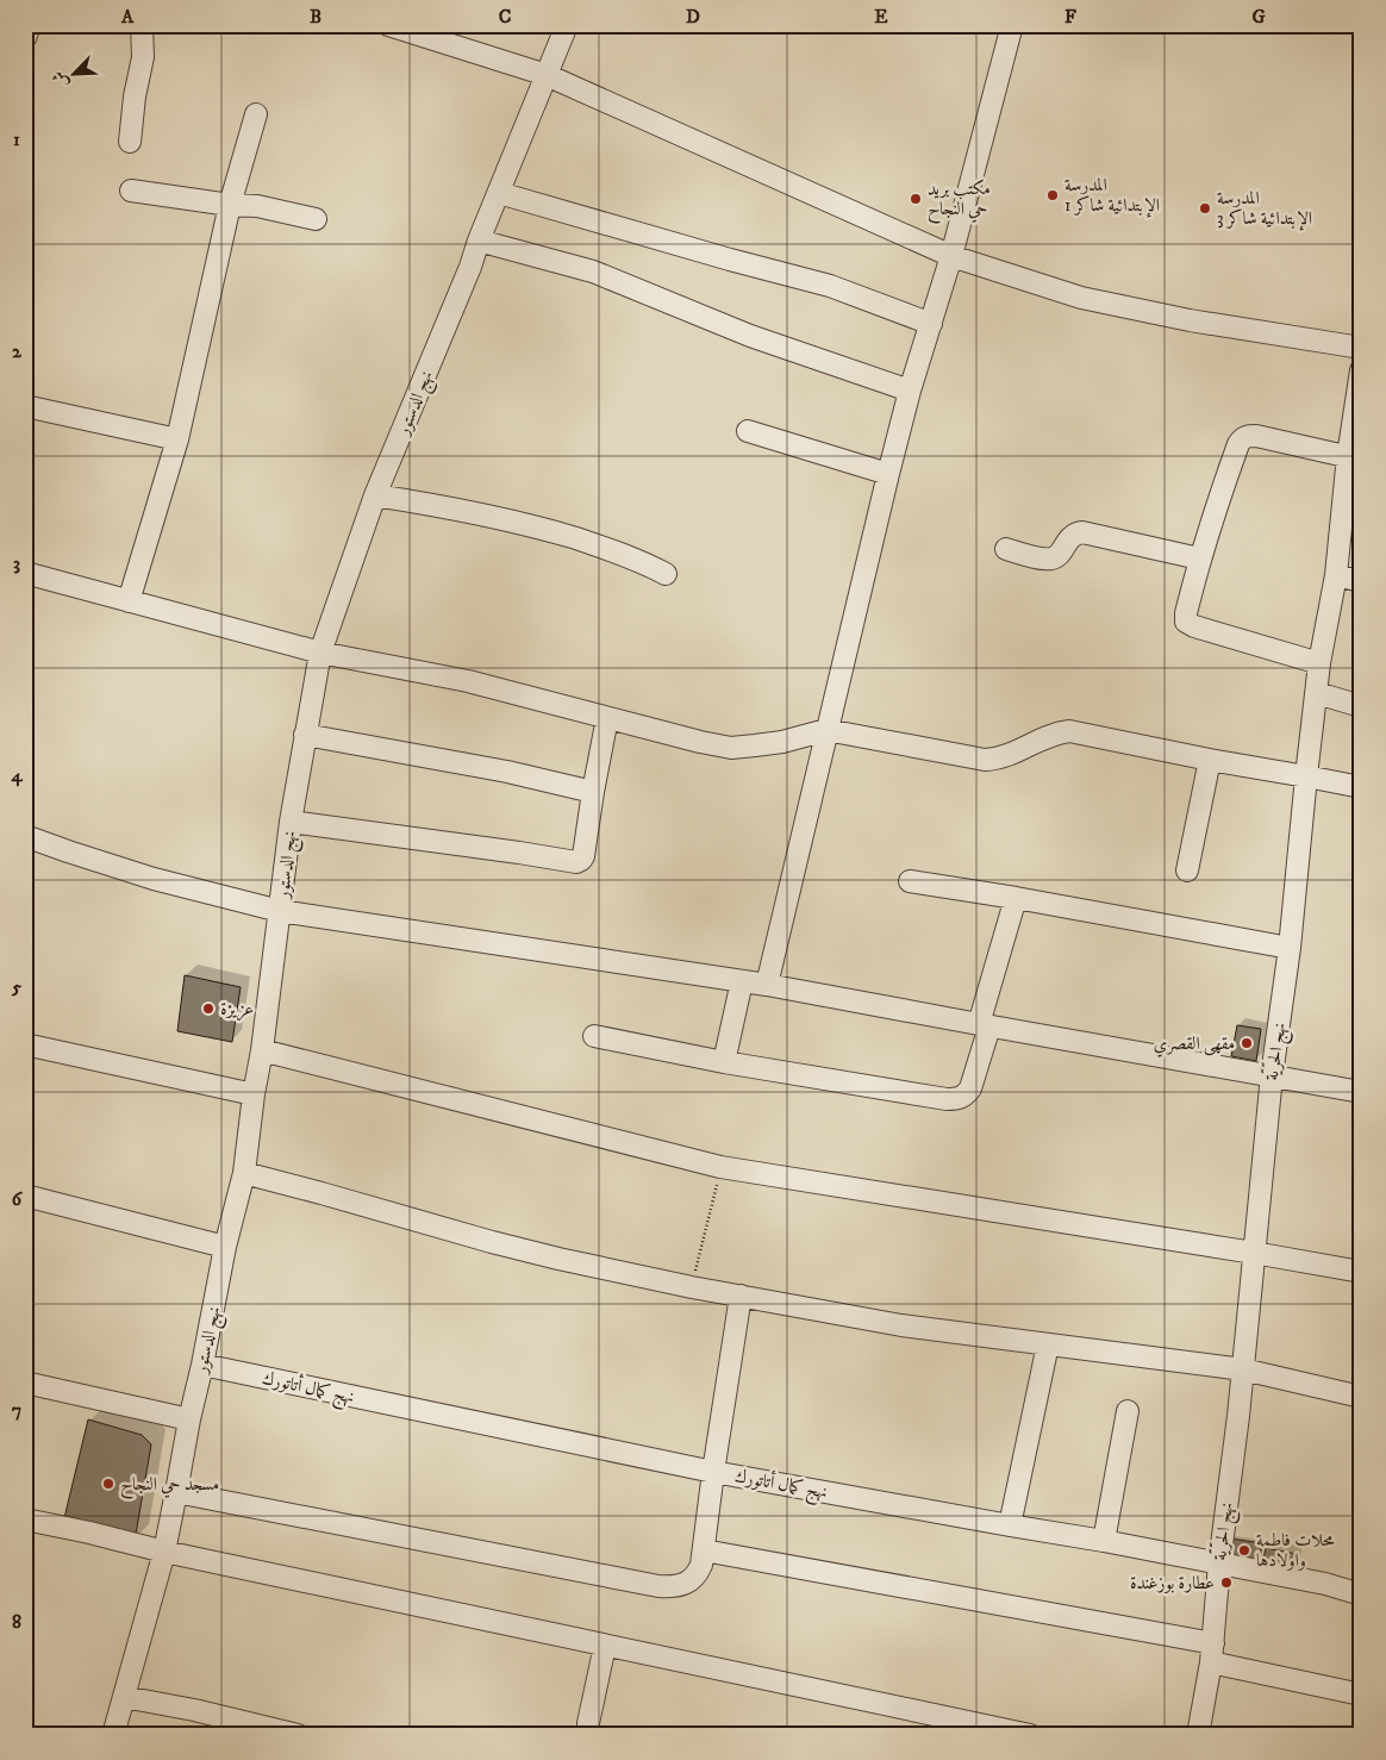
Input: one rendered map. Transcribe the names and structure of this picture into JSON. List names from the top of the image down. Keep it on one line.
{"streets":{"street":["نهج الدستور","نهج الحرّيّة","نهج كمال أتاتورك"]},"crossings":[["نهج الدستور","نهج كمال أتاتورك"],["نهج الحرّيّة","نهج كمال أتاتورك"]],"places":["المدرسة الإبتدائية شاكر 1","مكتب بريد حي النجاح","المدرسة الإبتدائية شاكر 3","عزيزة","مقهى القصري","مسجد حي النجاح","محلات فاطمة واولادها","عطارة بوزغندة"],"north":"bottom left","grid":{"columns":["A","B","C","D","E","F","G"],"rows":["1","2","3","4","5","6","7","8"]}}
